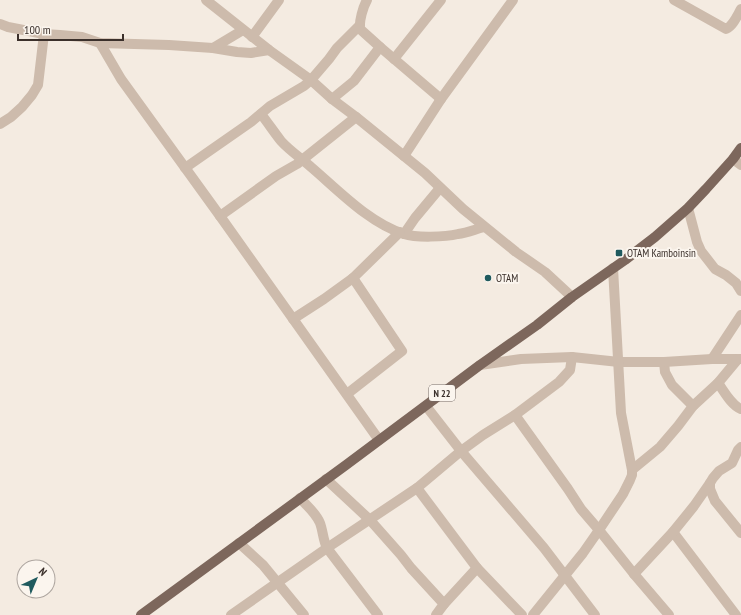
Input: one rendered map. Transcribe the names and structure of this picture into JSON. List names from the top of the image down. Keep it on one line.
{"streets":{"main road":["N 22"]},"places":{"transit":["OTAM Kamboinsin"],"other":["OTAM"]},"scale_bar":"100 m","north":"top right"}
